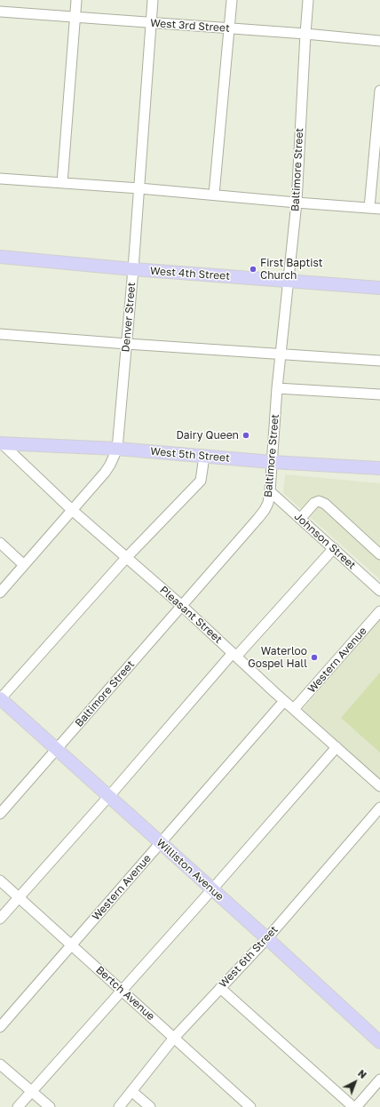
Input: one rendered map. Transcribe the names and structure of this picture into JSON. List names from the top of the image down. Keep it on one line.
{"streets":{"main road":["West 4th Street","West 5th Street","Williston Avenue"],"street":["West 3rd Street","Baltimore Street","Denver Street","Johnson Street","Pleasant Street","Western Avenue","West 6th Street","Bertch Avenue"]},"crossings":[["West 3rd Street","Baltimore Street"],["West 3rd Street","Denver Street"],["Baltimore Street","West 4th Street"],["Baltimore Street","West 5th Street"],["Baltimore Street","Johnson Street"],["Baltimore Street","Pleasant Street"],["Baltimore Street","Williston Avenue"],["West 4th Street","Denver Street"],["Denver Street","West 5th Street"],["Denver Street","Pleasant Street"],["West 5th Street","Pleasant Street"],["Pleasant Street","Western Avenue"],["Western Avenue","Williston Avenue"],["Western Avenue","Bertch Avenue"],["Williston Avenue","West 6th Street"],["West 6th Street","Bertch Avenue"]],"places":["First Baptist Church","Dairy Queen","Waterloo Gospel Hall"],"north":"top right"}
